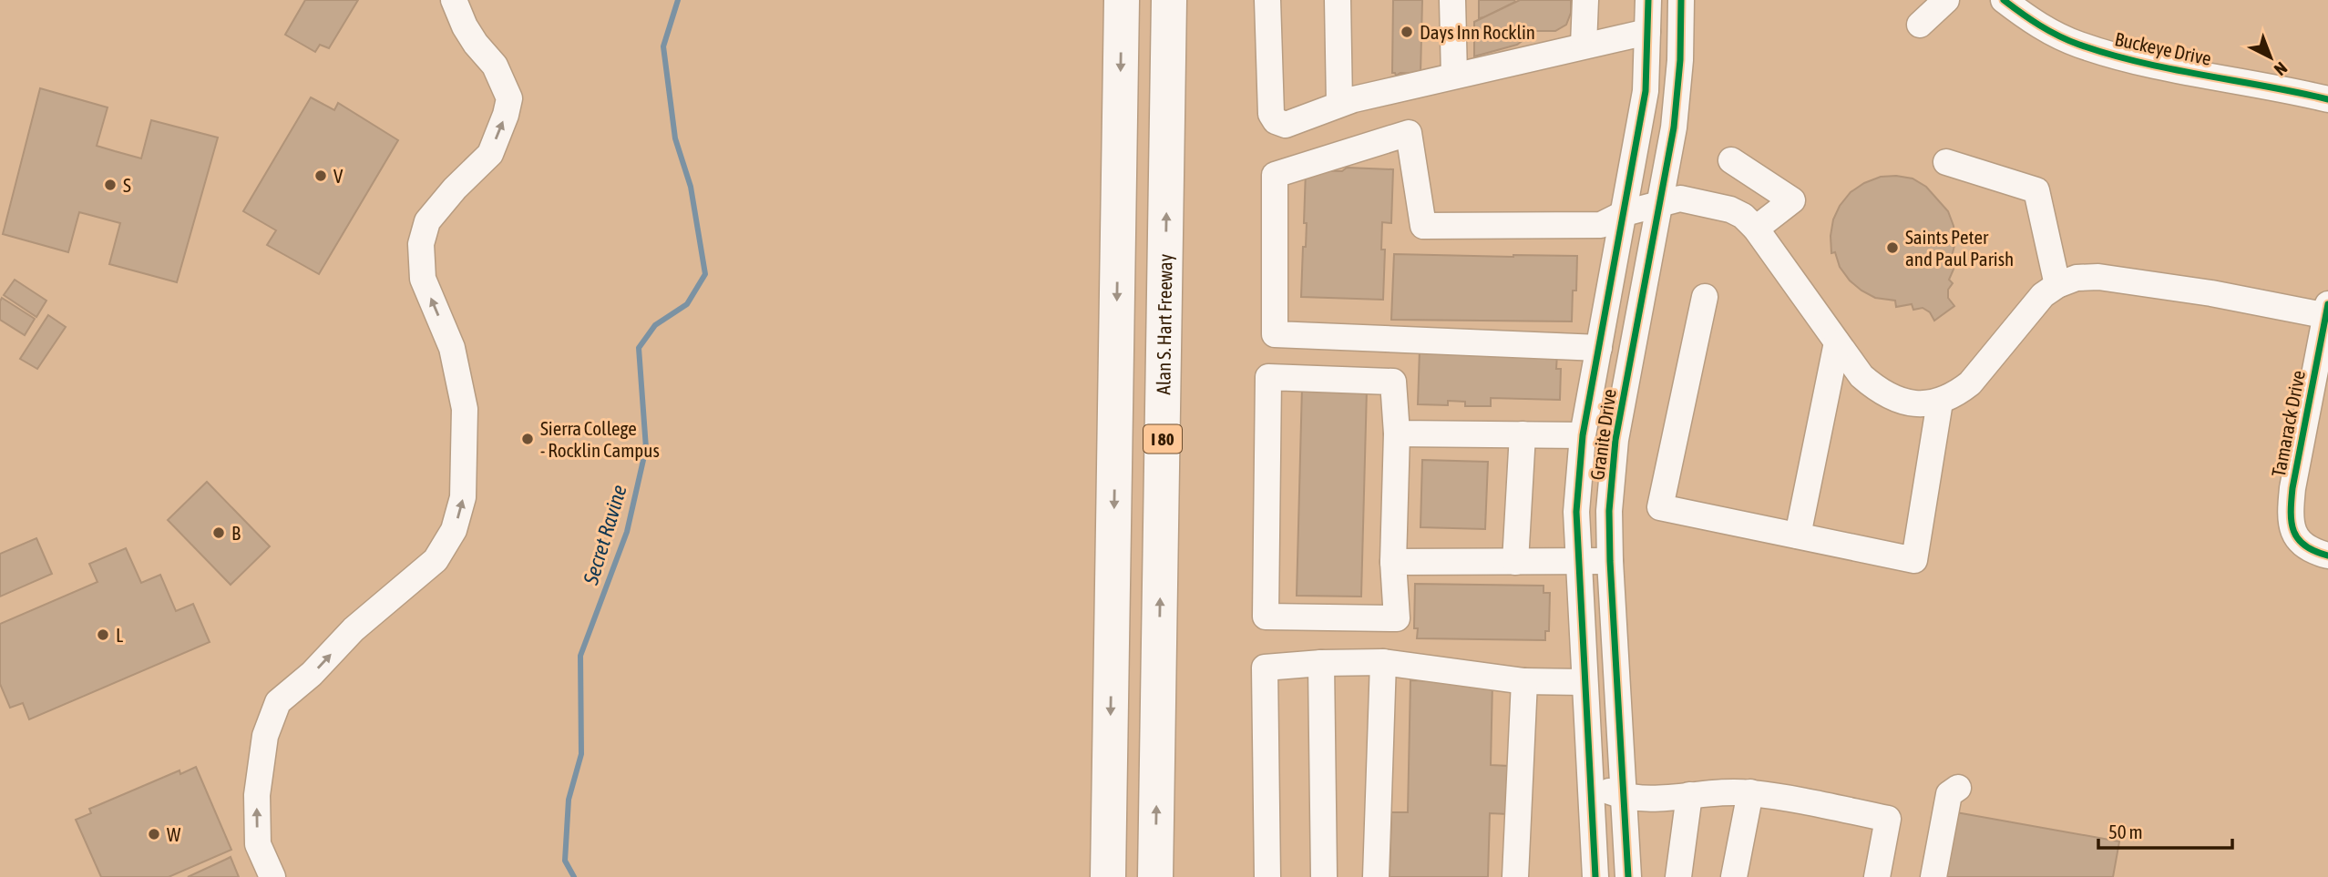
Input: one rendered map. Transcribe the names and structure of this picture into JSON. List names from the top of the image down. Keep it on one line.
{"streets":{"highway":["Alan S. Hart Freeway","I 80"],"street":["Buckeye Drive","Tamarack Drive","Granite Drive"]},"water":["Secret Ravine"],"places":["Days Inn Rocklin","V","S","Saints Peter and Paul Parish","Sierra College - Rocklin Campus","B","L","W"],"scale_bar":"50 m","north":"bottom right"}
